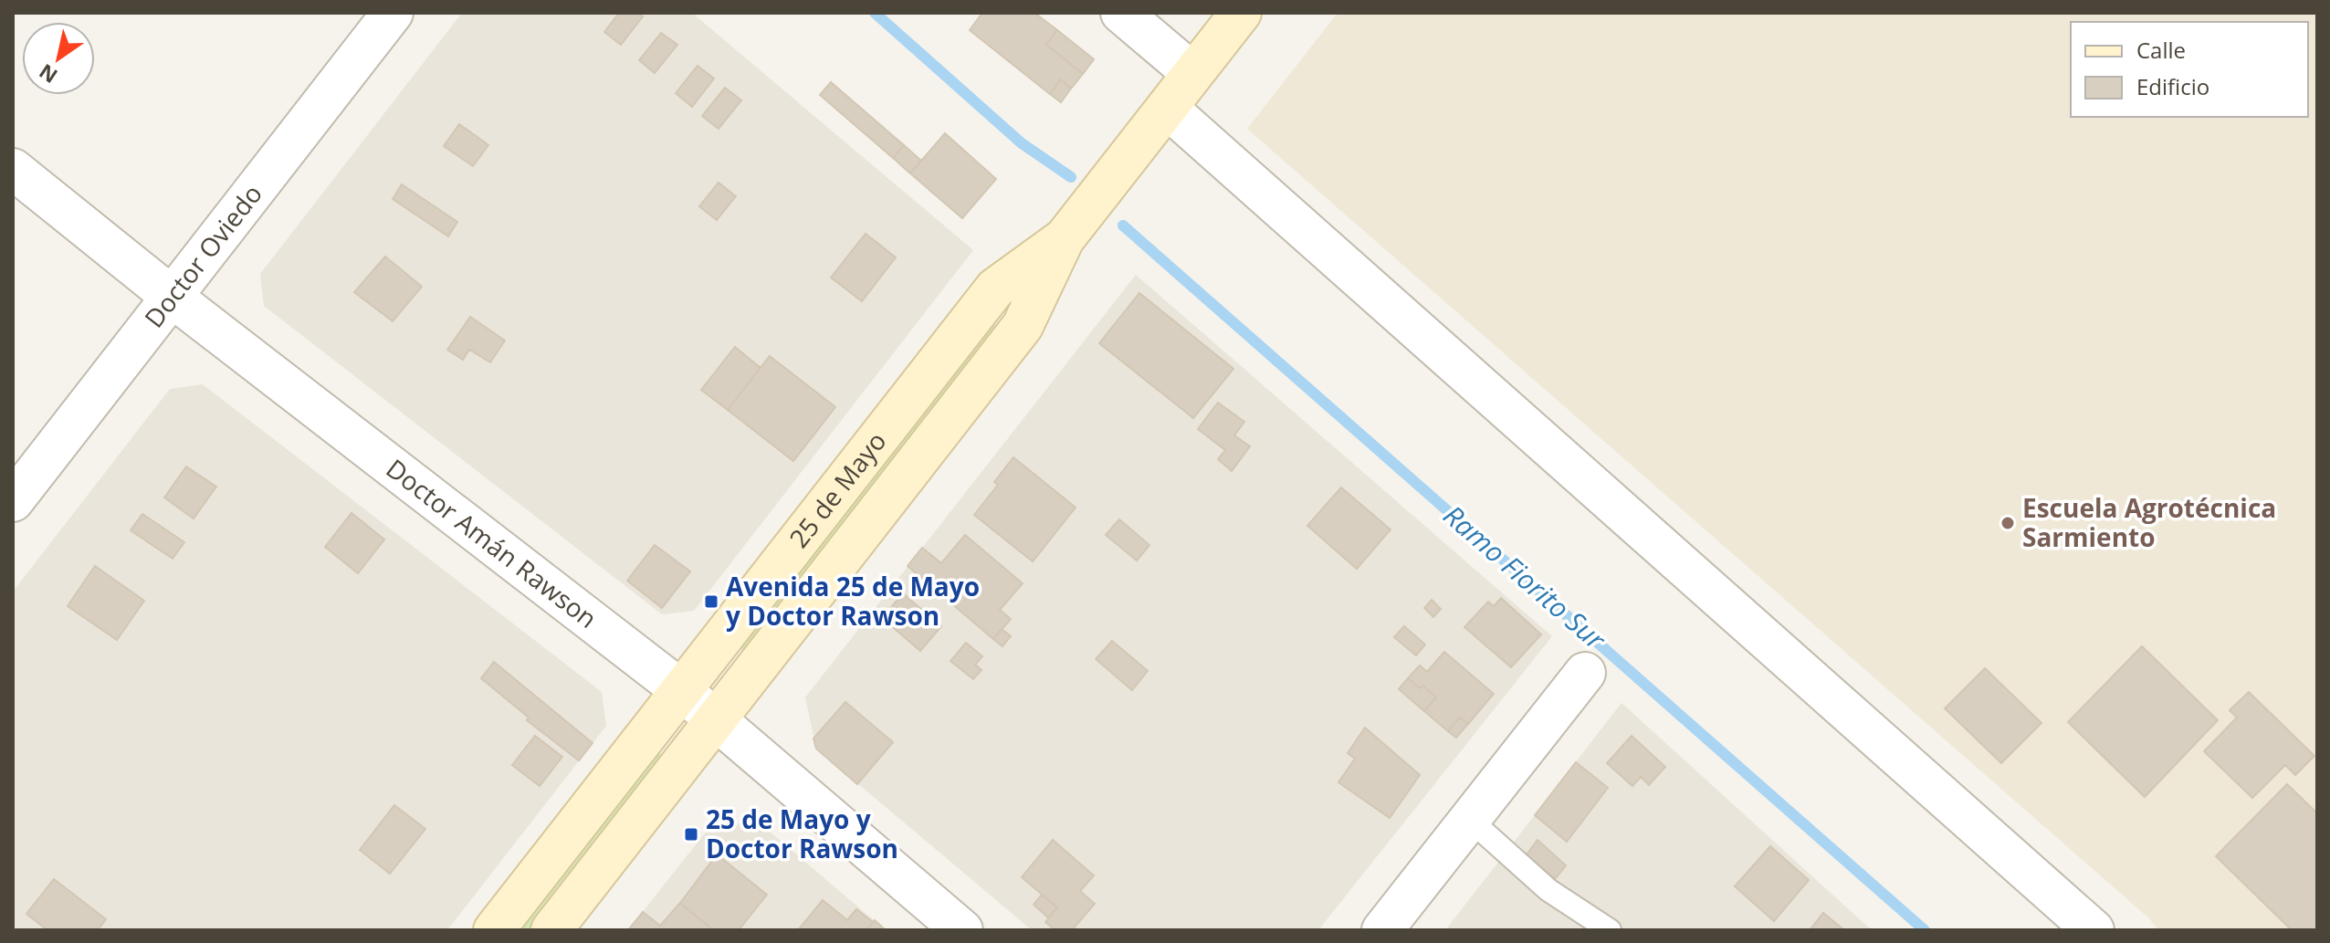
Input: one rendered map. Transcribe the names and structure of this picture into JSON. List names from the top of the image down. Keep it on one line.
{"streets":{"street":["Doctor Oviedo","25 de Mayo","Doctor Amán Rawson"]},"crossings":[["Doctor Oviedo","Doctor Amán Rawson"],["25 de Mayo","Doctor Amán Rawson"]],"water":["Ramo Fiorito Sur"],"places":{"other":["Escuela Agrotécnica Sarmiento"],"transit":["Avenida 25 de Mayo y Doctor Rawson","25 de Mayo y Doctor Rawson"]},"legend":["Calle","Edificio"],"north":"bottom left"}
